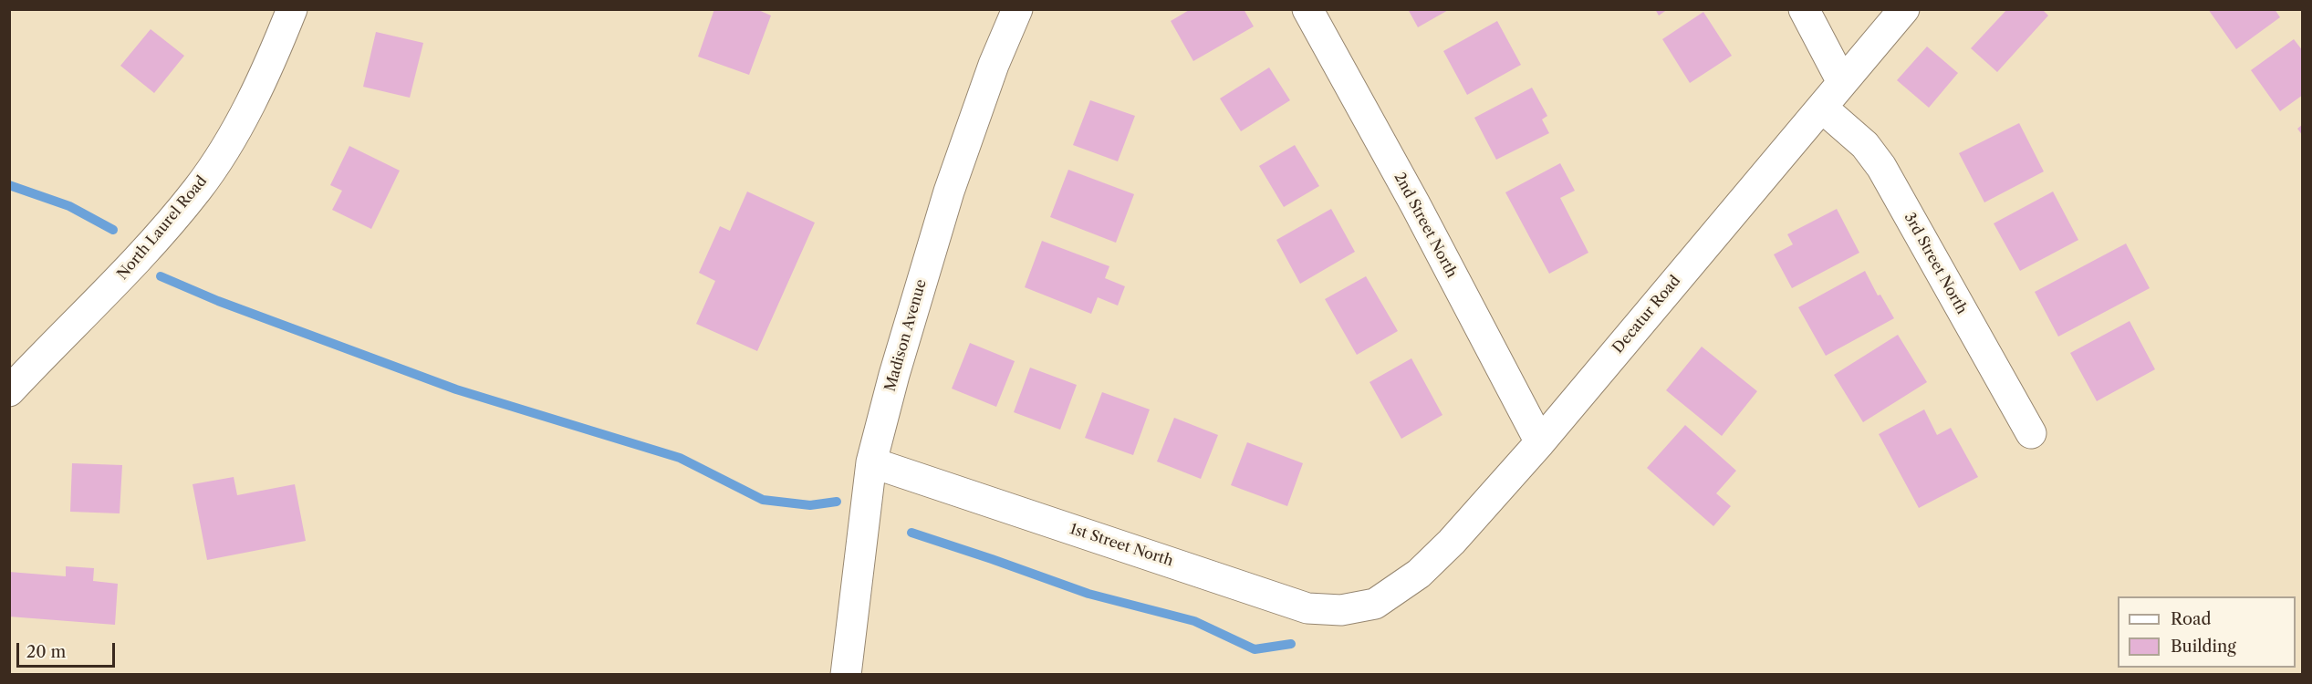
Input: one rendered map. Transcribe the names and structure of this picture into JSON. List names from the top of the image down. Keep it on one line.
{"streets":{"street":["2nd Street North","North Laurel Road","3rd Street North","Decatur Road","Madison Avenue","1st Street North"]},"crossings":[["2nd Street North","Decatur Road"],["3rd Street North","Decatur Road"],["Decatur Road","1st Street North"],["Madison Avenue","1st Street North"]],"legend":["Road","Building"],"scale_bar":"20 m"}
